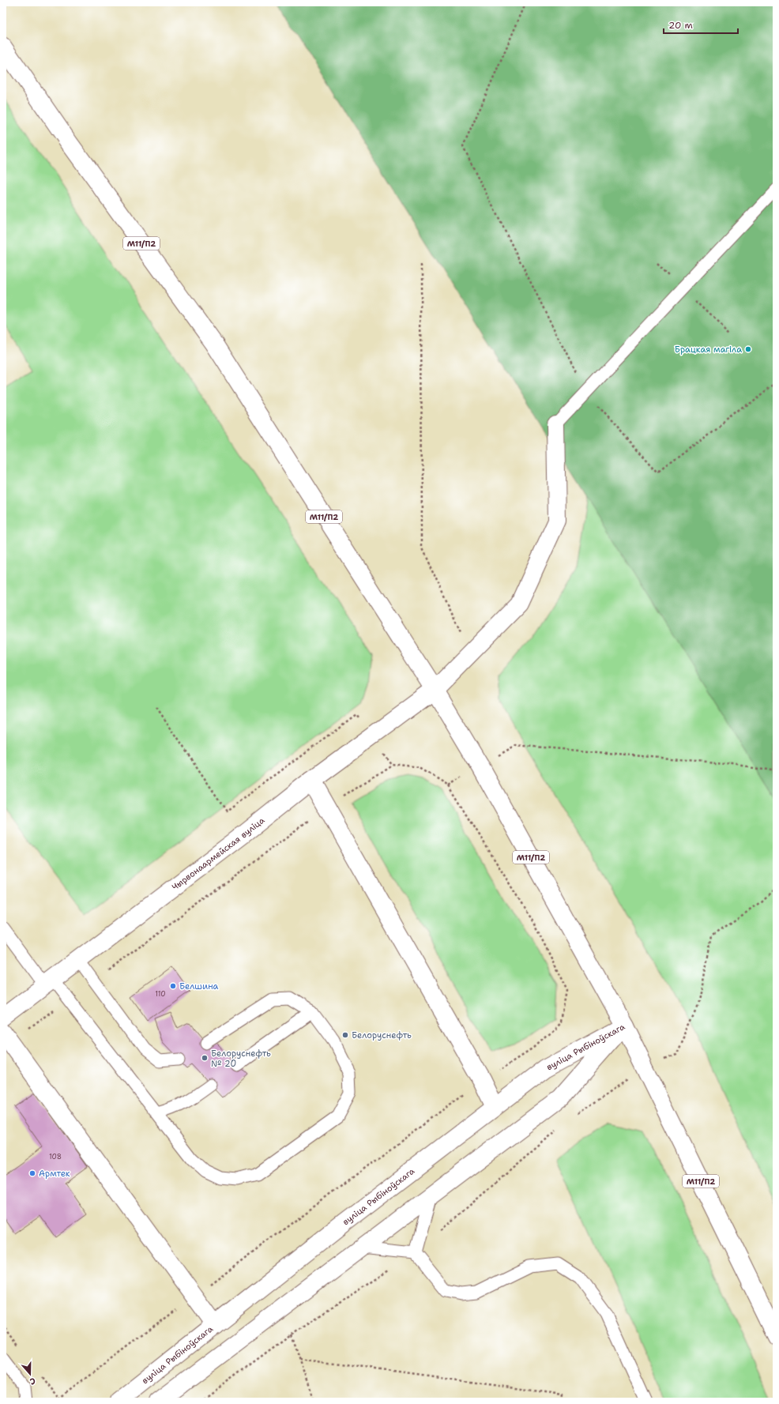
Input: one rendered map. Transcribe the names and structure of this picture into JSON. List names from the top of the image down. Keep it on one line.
{"streets":{"main road":["М11/П2","Чырвонаармейская вуліца","вуліца Рыбіноўскага"]},"crossings":[["М11/П2","Чырвонаармейская вуліца"],["М11/П2","вуліца Рыбіноўскага"]],"places":["Брацкая магіла","Белшина","Белоруснефть","Белоруснефть № 20","Армтек"],"house_numbers":["110","108"],"scale_bar":"20 m","north":"bottom"}
